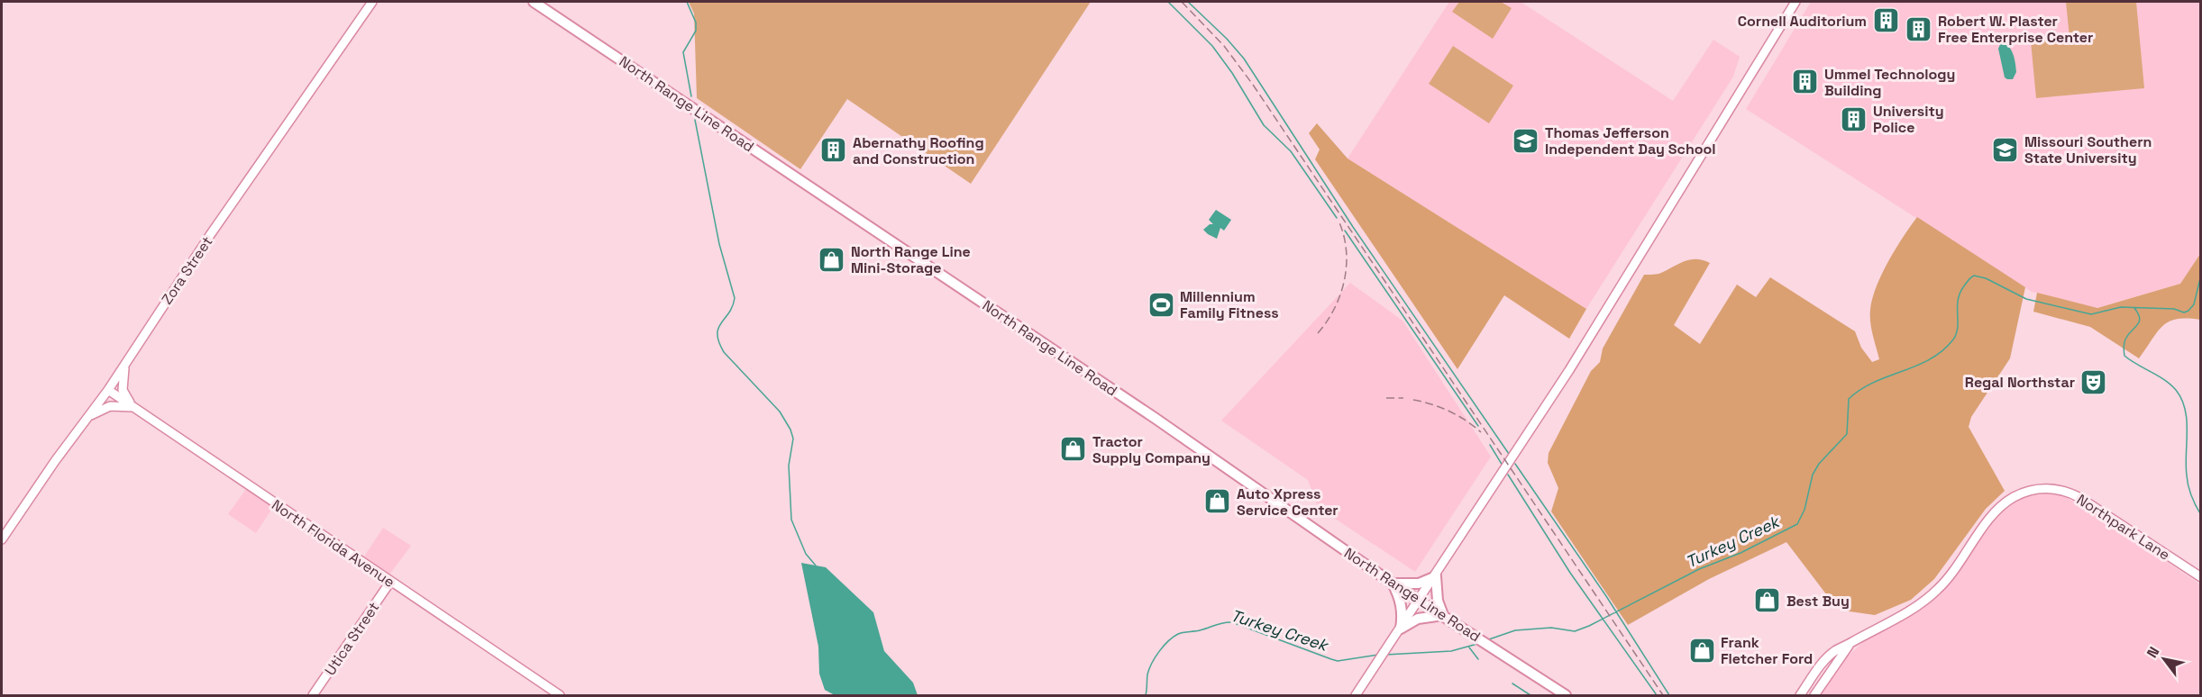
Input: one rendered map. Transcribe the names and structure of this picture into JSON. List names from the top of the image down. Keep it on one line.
{"streets":{"main road":["North Range Line Road"],"street":["Zora Street","Northpark Lane","North Florida Avenue","Utica Street"]},"crossings":[["Zora Street","North Florida Avenue"],["North Florida Avenue","Utica Street"]],"water":["Turkey Creek"],"places":{"building":["Cornell Auditorium","Robert W. Plaster Free Enterprise Center","Ummel Technology Building","University Police","Abernathy Roofing and Construction"],"school or university":["Thomas Jefferson Independent Day School","Missouri Southern State University"],"shop":["North Range Line Mini-Storage","Tractor Supply Company","Auto Xpress Service Center","Best Buy","Frank Fletcher Ford"],"sports":["Millennium Family Fitness"],"theatre":["Regal Northstar"]},"north":"top left"}
